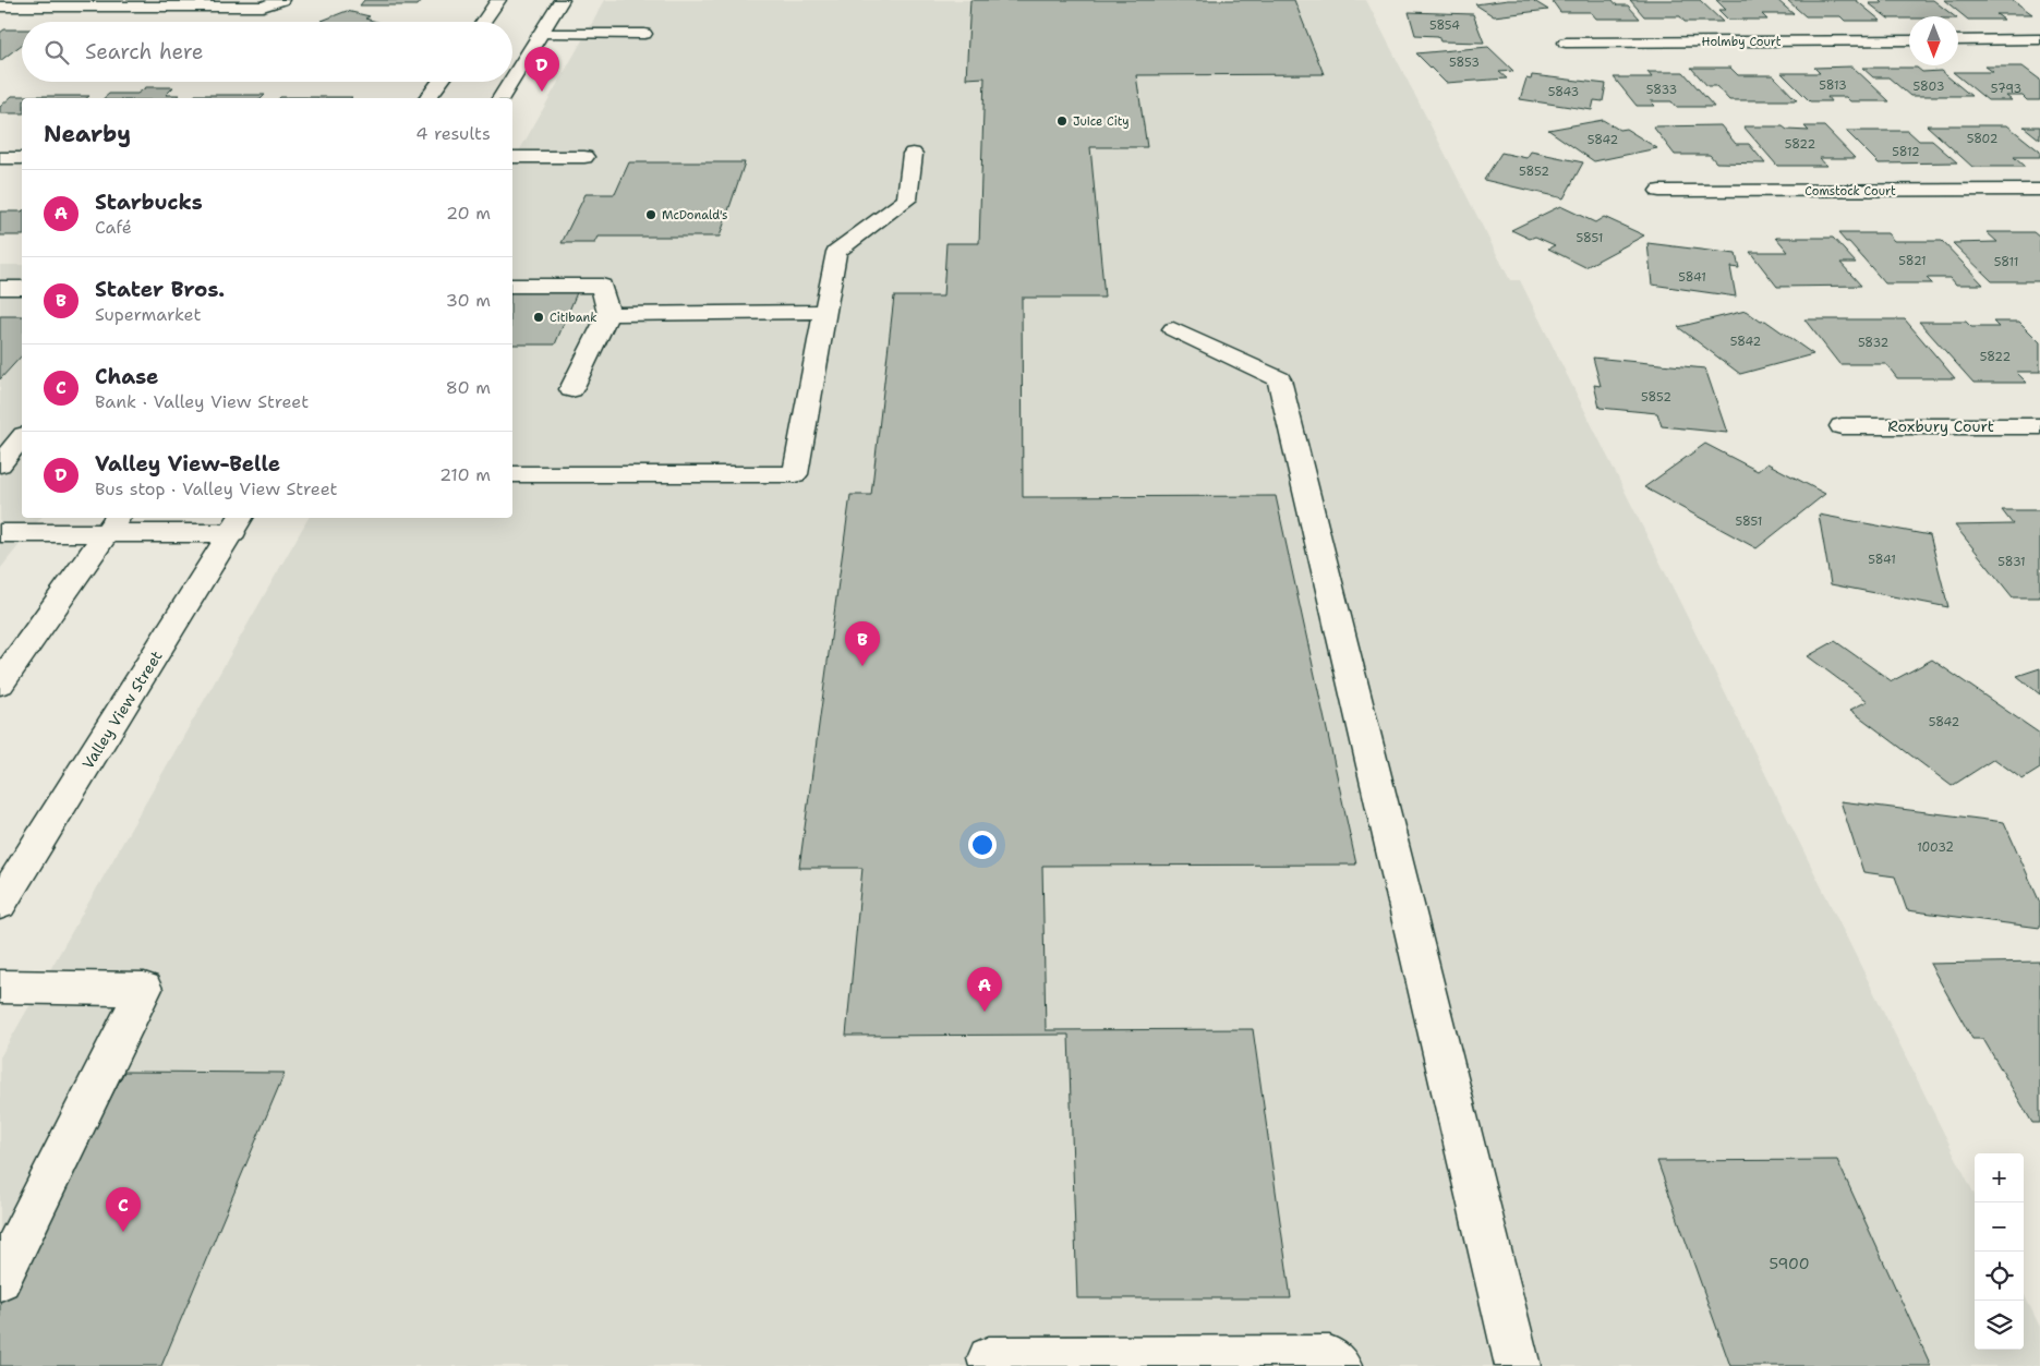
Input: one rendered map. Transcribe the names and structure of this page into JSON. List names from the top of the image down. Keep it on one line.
{"streets":{"street":["Holmby Court","Comstock Court","Roxbury Court","Valley View Street"]},"places":["Juice City","McDonald's","Citibank"],"house_numbers":["5854","5853","5813","5803","5793","5833","5843","5802","5842","5822","5812","5852","5851","5821","5811","5841","5842","5832","5822","5852","5851","5841","5831","5842","10032","5900"],"north":"bottom","page":{"search":"Search here","pins":["D","B","A","C"],"heading":["Nearby","4 results"],"list":[{"mark":"A","name":"Starbucks","note":"Café","value":"20 m"},{"mark":"B","name":"Stater Bros.","note":"Supermarket","value":"30 m"},{"mark":"C","name":"Chase","note":"Bank · Valley View Street","value":"80 m"},{"mark":"D","name":"Valley View-Belle","note":"Bus stop · Valley View Street","value":"210 m"}],"map_buttons":["+","−"]}}
